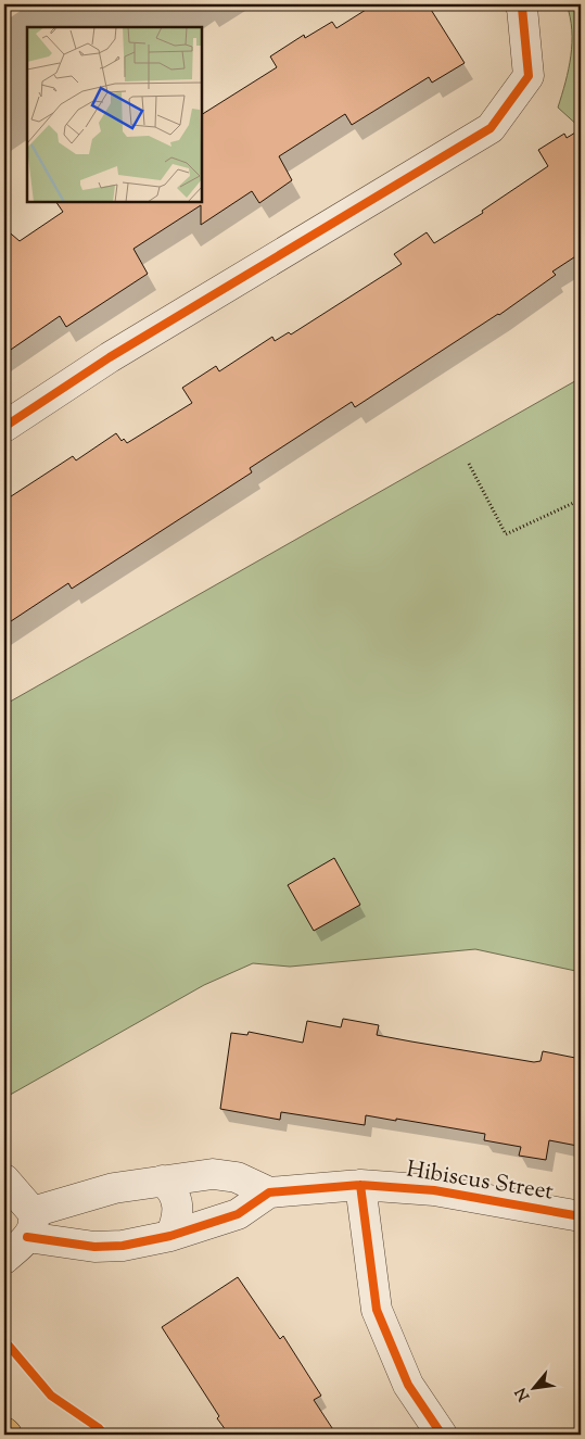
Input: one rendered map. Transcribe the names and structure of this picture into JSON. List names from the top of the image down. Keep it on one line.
{"streets":{"street":["Hibiscus Street"]},"north":"bottom left"}
